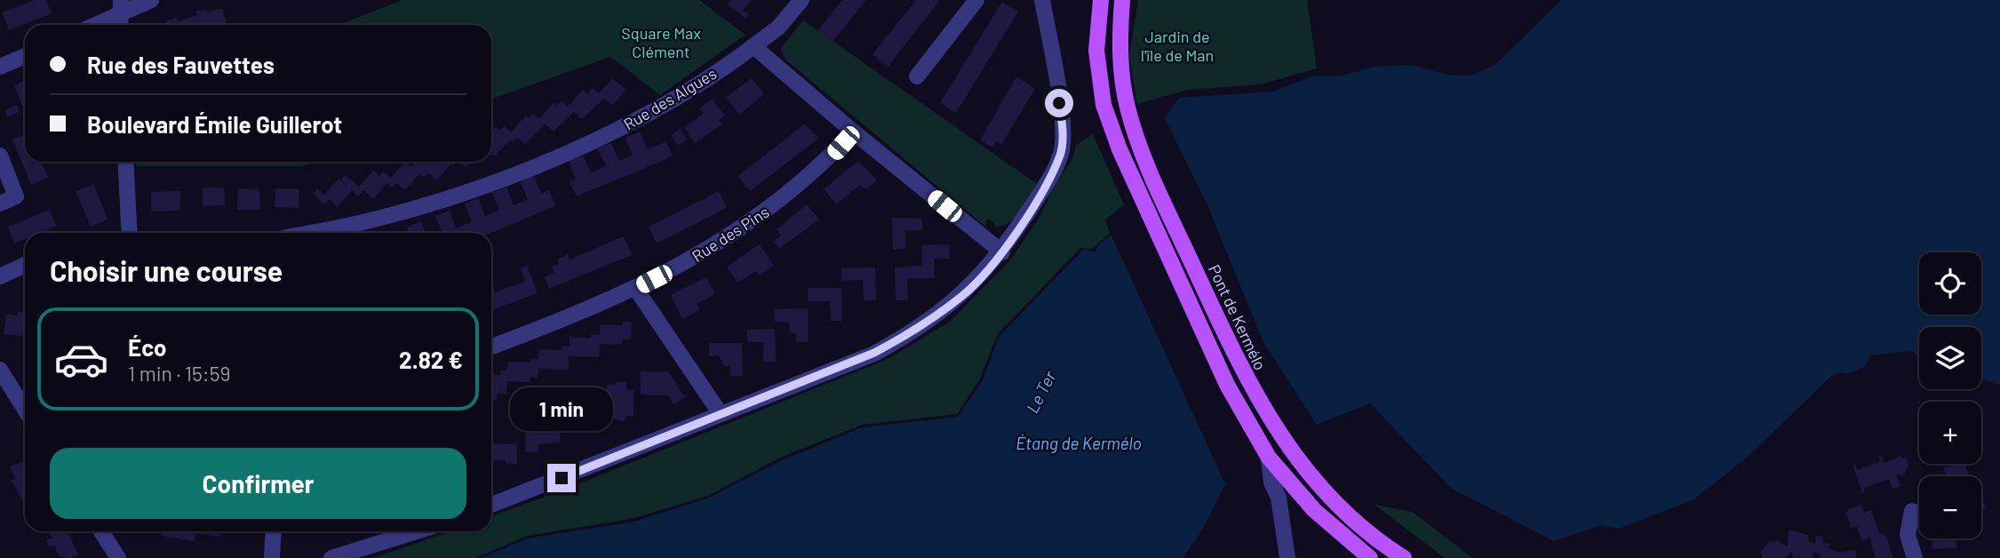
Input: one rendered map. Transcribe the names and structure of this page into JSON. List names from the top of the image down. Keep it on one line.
{"streets":{"main road":["Pont de Kermélo"],"street":["Rue des Algues","Rue des Pins"]},"water":["Le Ter","Étang de Kermélo"],"parks":["Square Max Clément","Jardin de l'île de Man"],"page":{"banner":["Rue des Fauvettes","Boulevard Émile Guillerot"],"heading":"Choisir une course","map_buttons":["+","−"],"list":[{"name":"Éco","note":"1 min · 15:59","value":"2.82 €"}],"bubble":"1 min","buttons":"Confirmer"}}
